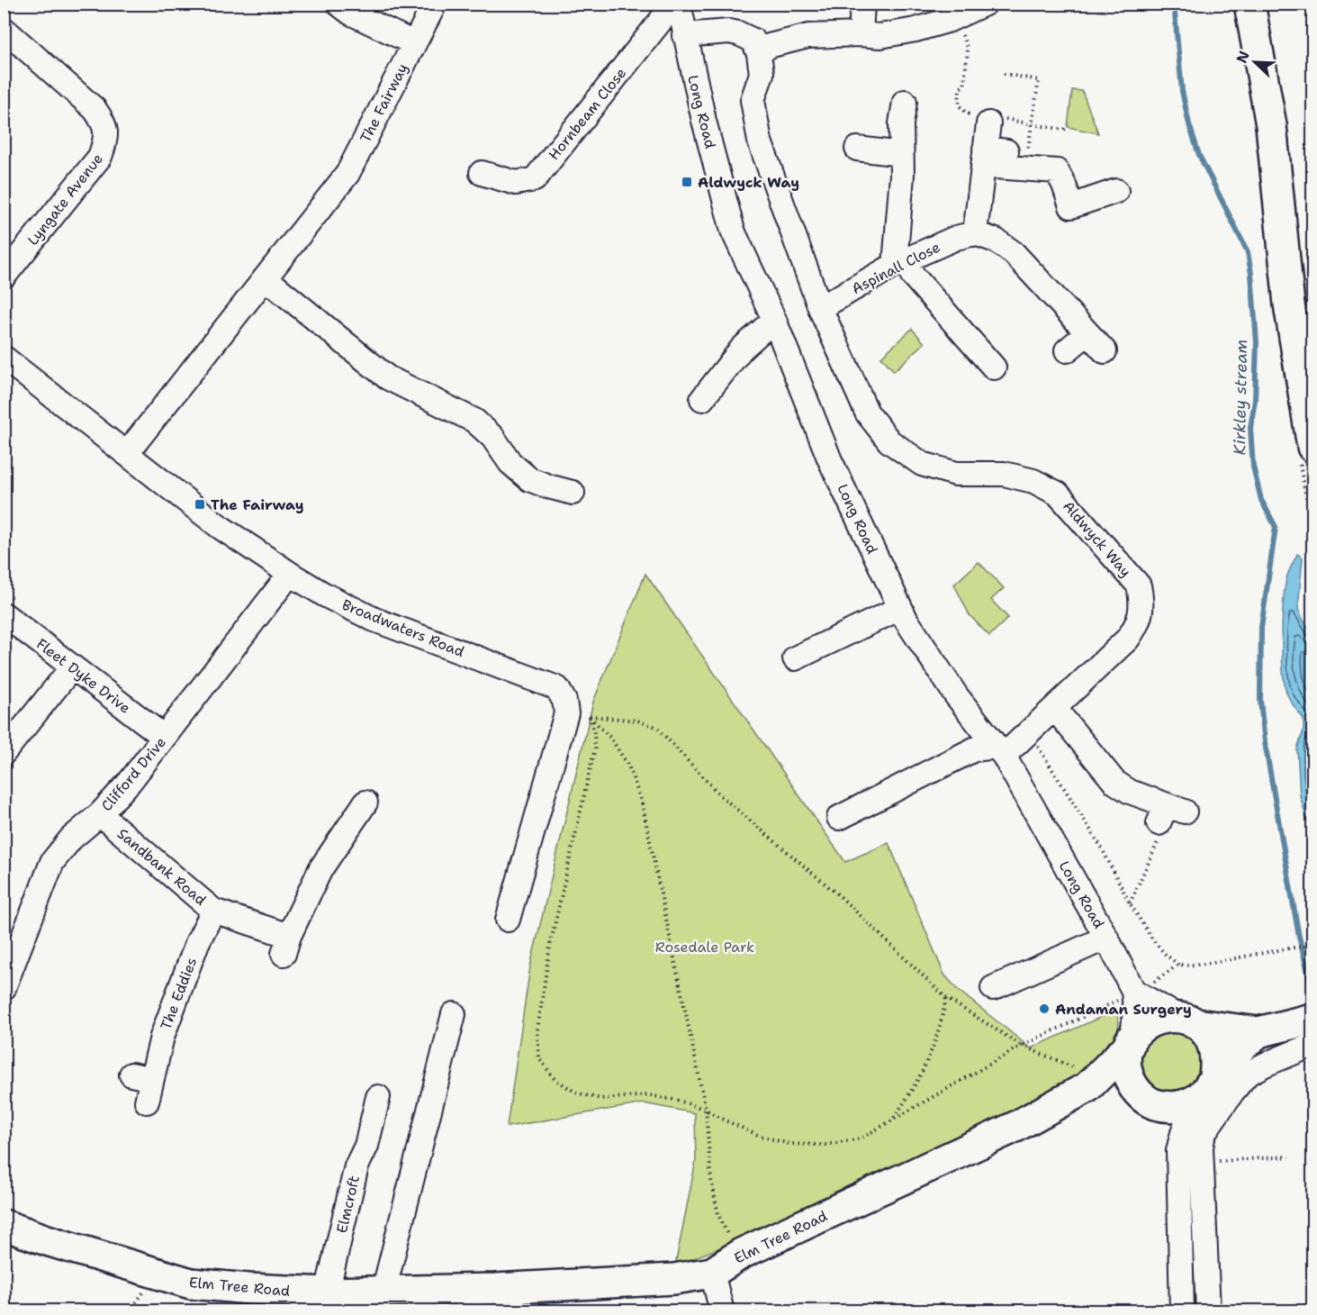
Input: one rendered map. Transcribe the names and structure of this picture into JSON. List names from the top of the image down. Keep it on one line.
{"streets":{"highway":["Elm Tree Road"],"street":["The Fairway","Long Road","Hornbeam Close","Lyngate Avenue","Aspinall Close","Aldwyck Way","Broadwaters Road","Fleet Dyke Drive","Clifford Drive","Sandbank Road","The Eddies","Elmcroft"]},"crossings":[["The Fairway","Broadwaters Road"],["Long Road","Aldwyck Way"],["Long Road","Elm Tree Road"],["Aspinall Close","Aldwyck Way"],["Broadwaters Road","Clifford Drive"],["Fleet Dyke Drive","Clifford Drive"],["Clifford Drive","Sandbank Road"],["Sandbank Road","The Eddies"],["Elmcroft","Elm Tree Road"]],"water":["Kirkley stream"],"parks":["Rosedale Park"],"places":{"transit":["Aldwyck Way","The Fairway"],"other":["Andaman Surgery"]},"north":"top left"}
